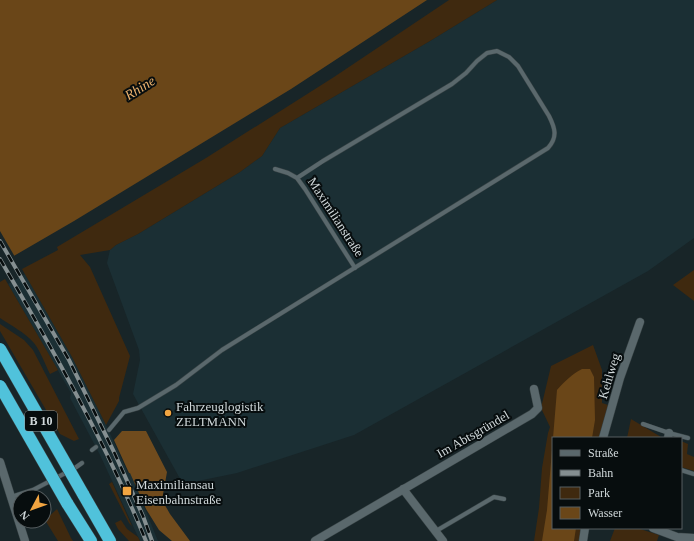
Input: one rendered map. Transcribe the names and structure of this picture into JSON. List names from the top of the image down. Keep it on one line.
{"streets":{"highway":["B 10"],"street":["Kehlweg","Im Abtsgründel"],"lane":["Maximilianstraße"]},"water":["Rhine"],"places":{"other":["Fahrzeuglogistik ZELTMANN"],"transit":["Maximiliansau Eisenbahnstraße"]},"legend":["Straße","Bahn","Park","Wasser"],"north":"bottom left"}
